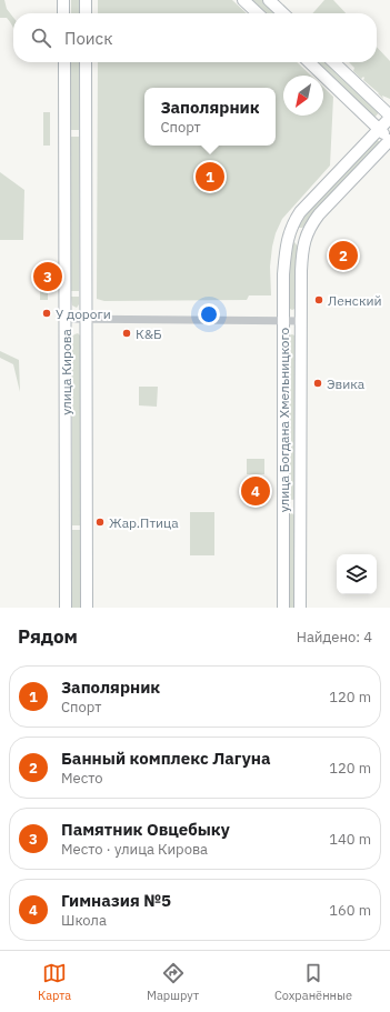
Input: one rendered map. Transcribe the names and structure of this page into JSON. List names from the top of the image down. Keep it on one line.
{"streets":{"street":["улица Кирова","улица Богдана Хмельницкого"]},"places":["Ленский","У дороги","К&Б","Эвика","Жар.Птица"],"north":"bottom left","page":{"search":"Поиск","popup":["Заполярник","Спорт"],"pins":["1","2","3","4"],"heading":["Рядом","Найдено: 4"],"list":[{"mark":"1","name":"Заполярник","note":"Спорт","value":"120 m"},{"mark":"2","name":"Банный комплекс Лагуна","note":"Место","value":"120 m"},{"mark":"3","name":"Памятник Овцебыку","note":"Место · улица Кирова","value":"140 m"},{"mark":"4","name":"Гимназия №5","note":"Школа","value":"160 m"}],"nav":["Карта","Маршрут","Сохранённые"]}}
